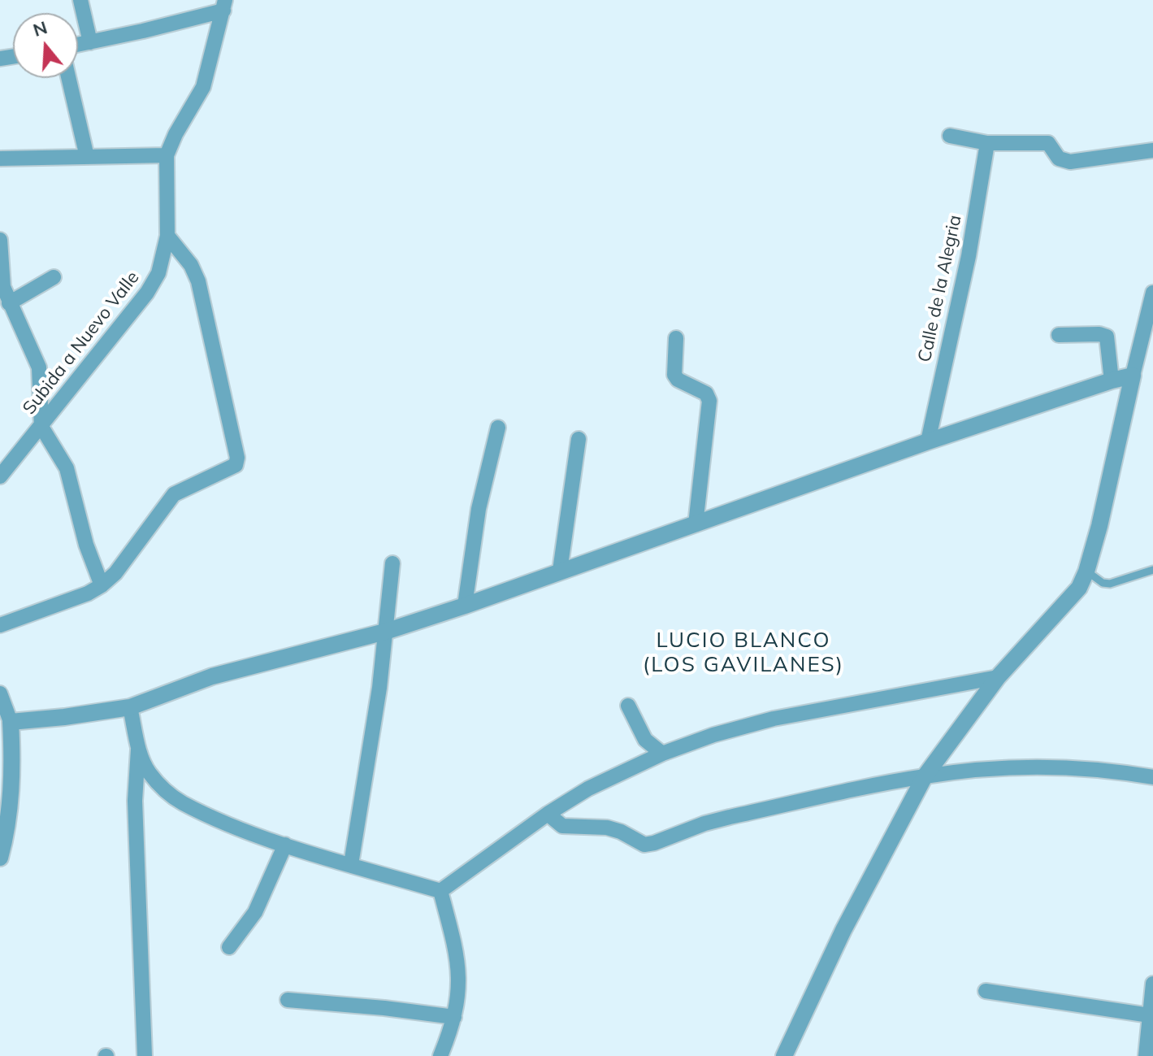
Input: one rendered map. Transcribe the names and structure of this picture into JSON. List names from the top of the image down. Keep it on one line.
{"streets":{"street":["Calle de la Alegria","Subida a Nuevo Valle"]},"districts":["LUCIO BLANCO (LOS GAVILANES)"],"north":"top"}
